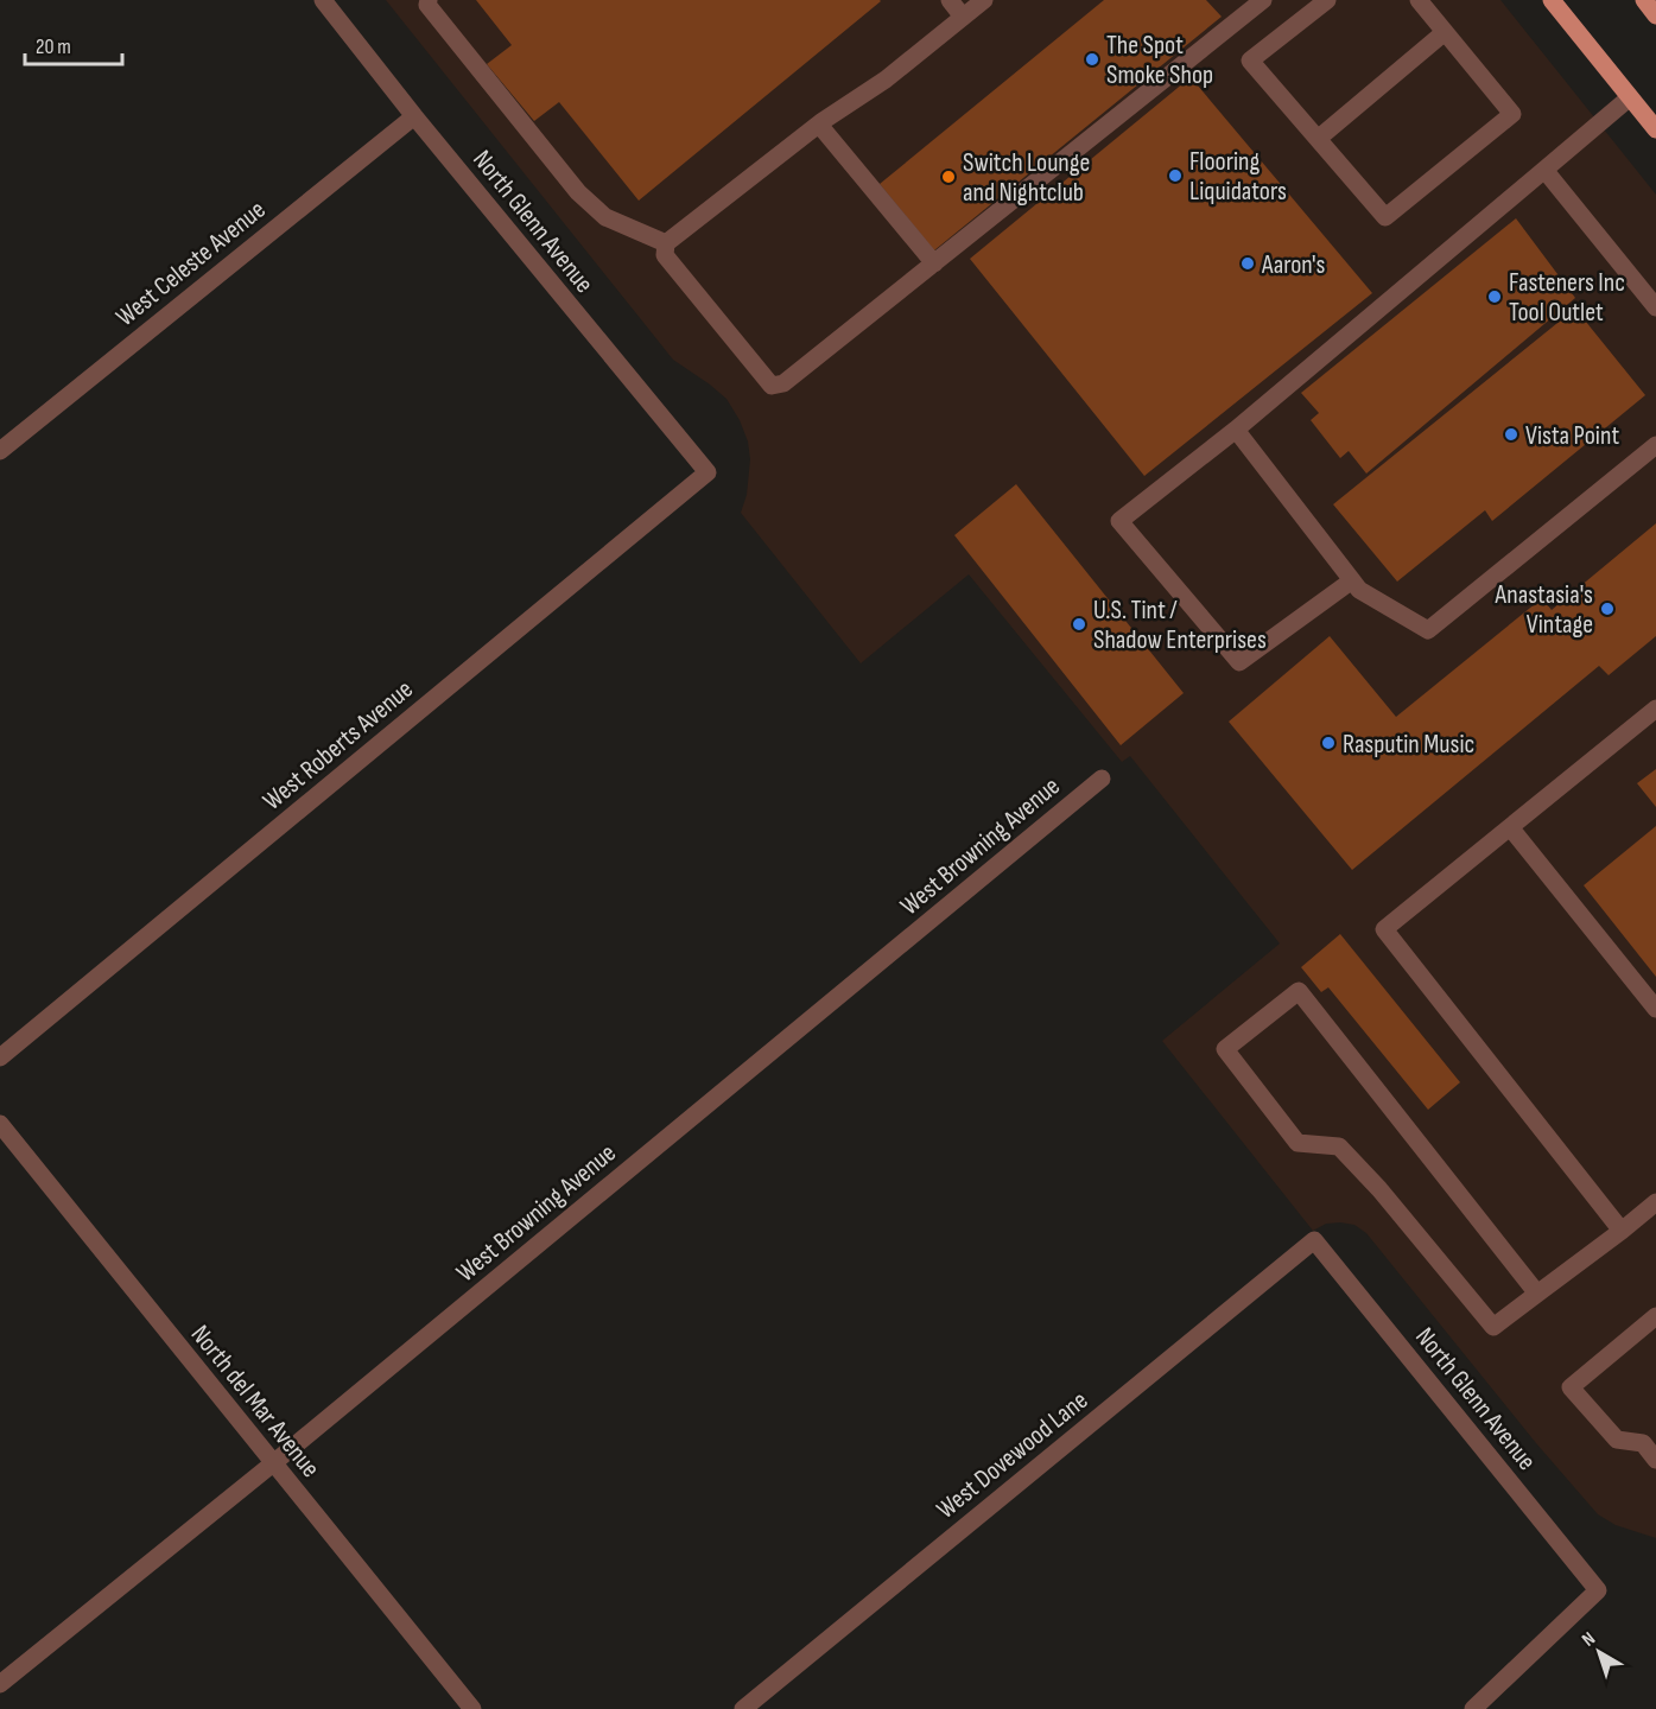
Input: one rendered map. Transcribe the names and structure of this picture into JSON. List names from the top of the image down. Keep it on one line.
{"streets":{"street":["North Glenn Avenue","West Celeste Avenue","West Roberts Avenue","West Browning Avenue","North del Mar Avenue","West Dovewood Lane"]},"crossings":[["North Glenn Avenue","West Celeste Avenue"],["North Glenn Avenue","West Roberts Avenue"],["North Glenn Avenue","West Dovewood Lane"],["West Browning Avenue","North del Mar Avenue"]],"places":["The Spot Smoke Shop","Flooring Liquidators","Switch Lounge and Nightclub","Aaron's","Fasteners Inc Tool Outlet","Vista Point","Anastasia's Vintage","U.S. Tint / Shadow Enterprises","Rasputin Music"],"scale_bar":"20 m","north":"top left"}
